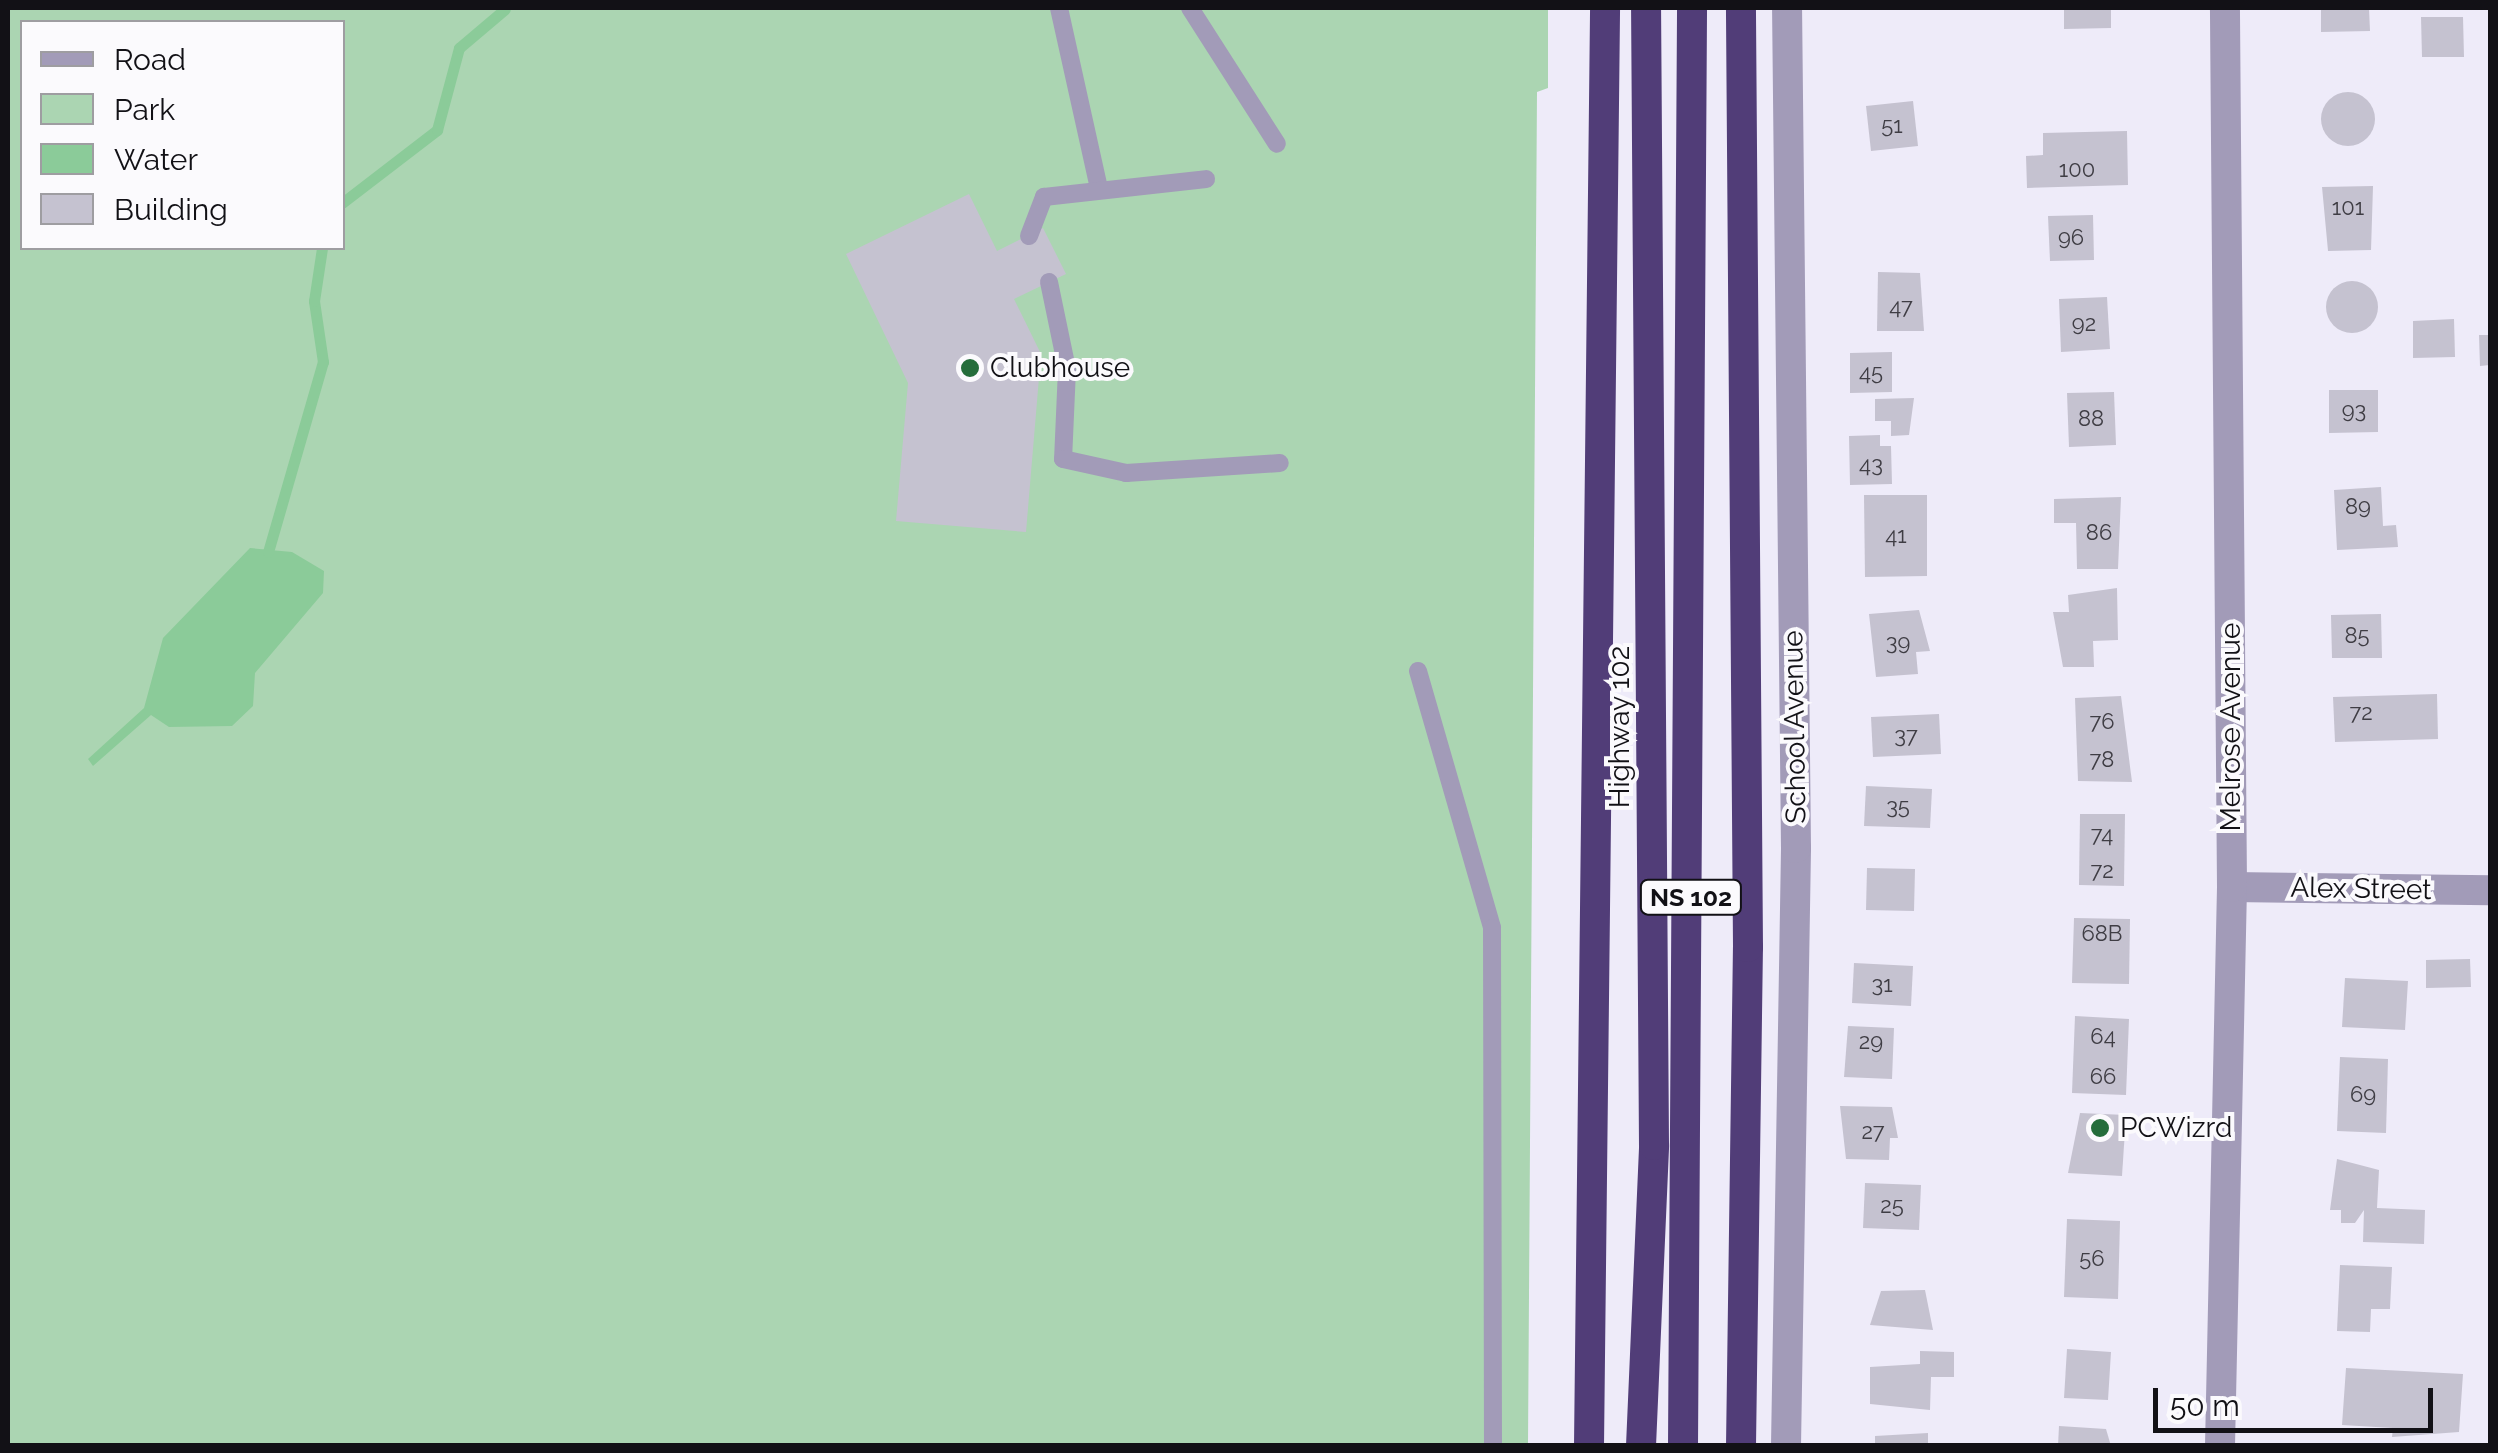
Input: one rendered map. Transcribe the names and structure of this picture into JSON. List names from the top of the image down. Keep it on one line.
{"streets":{"highway":["Highway 102","NS 102"],"street":["School Avenue","Melrose Avenue","Alex Street"]},"crossings":[["Melrose Avenue","Alex Street"]],"places":["Clubhouse","PCWizrd"],"house_numbers":["51","100","101","96","47","92","45","93","88","43","89","86","41","85","39","72","76","37","78","35","74","72","68B","31","64","29","66","69","27","25","56"],"legend":["Road","Park","Water","Building"],"scale_bar":"50 m"}
